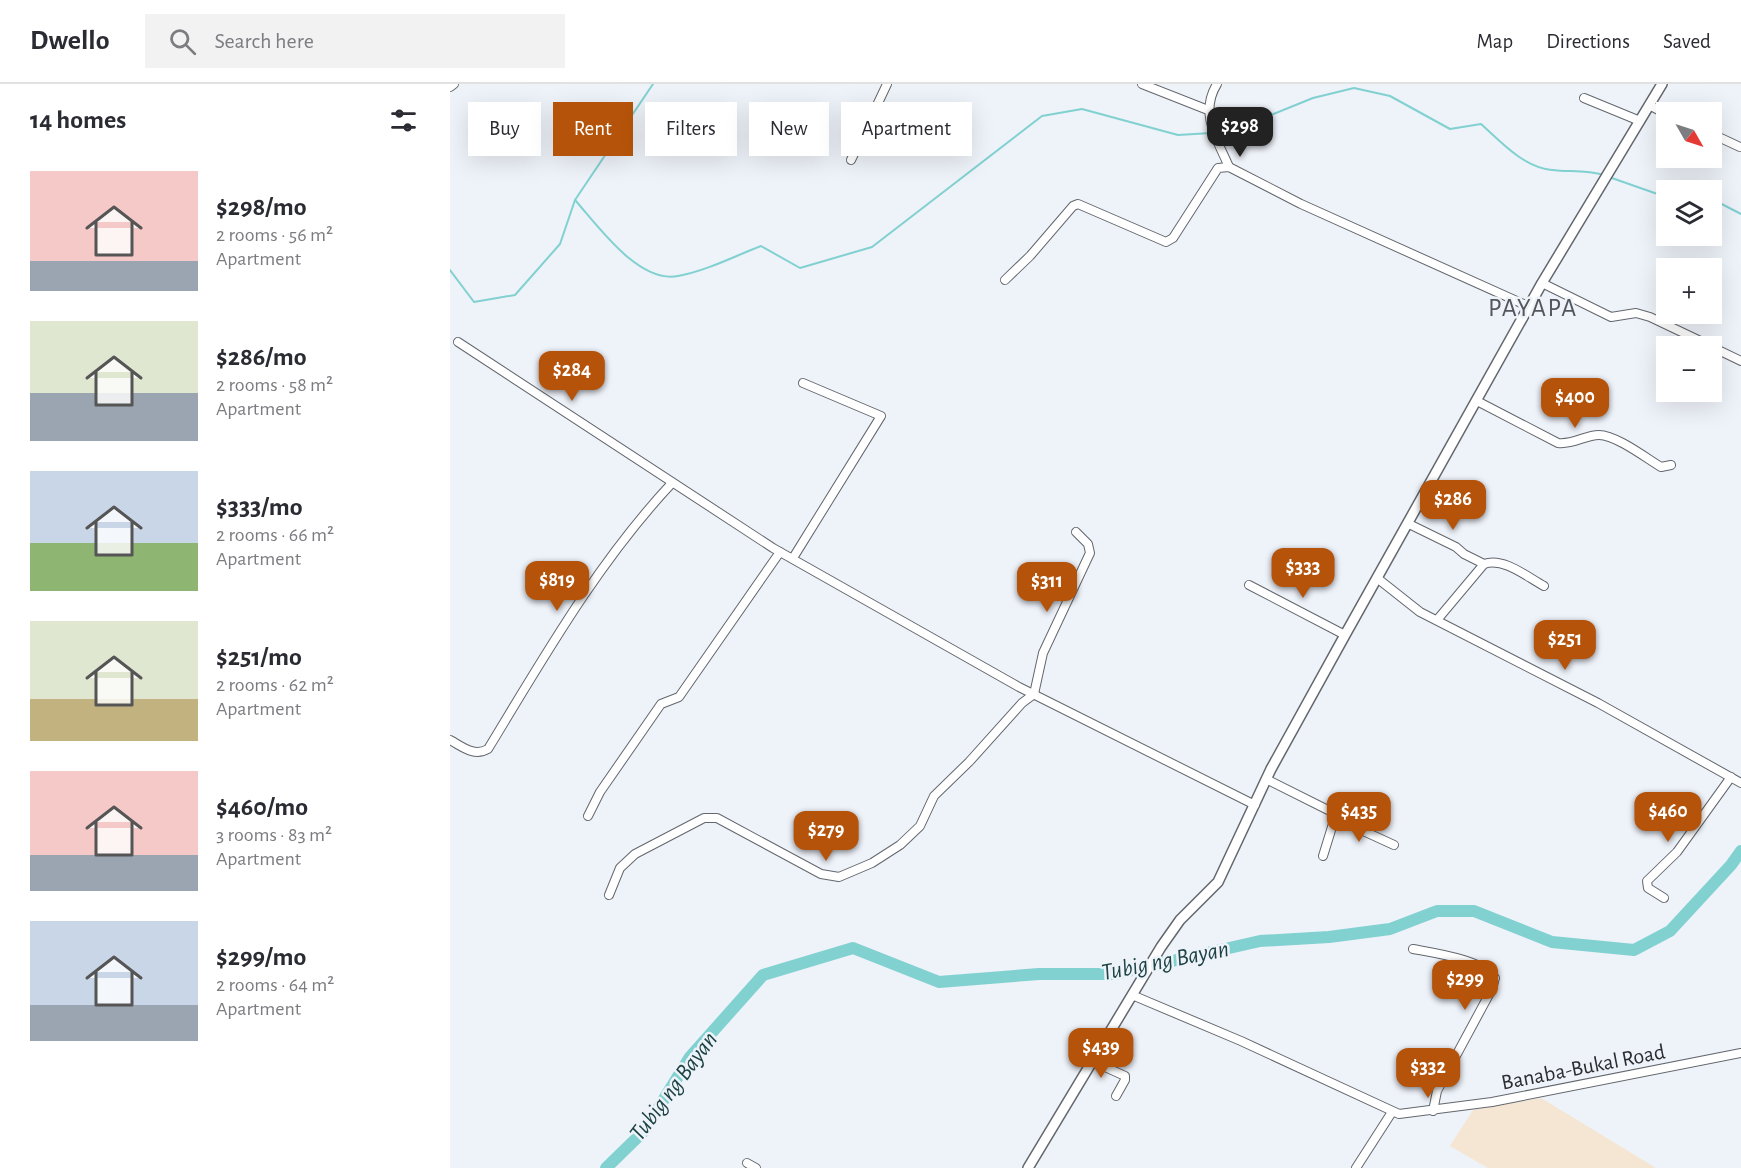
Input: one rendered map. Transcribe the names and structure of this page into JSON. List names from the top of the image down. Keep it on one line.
{"streets":{"street":["Banaba-Bukal Road"]},"districts":["PAYAPA"],"water":["Tubig ng Bayan"],"north":"bottom right","page":{"header":"Dwello","search":"Search here","nav":["Map","Directions","Saved"],"heading":"14 homes","map_buttons":["+","−"],"chip":["Buy","Rent","Filters","New","Apartment"],"price":["$298","$284","$400","$286","$333","$819","$311","$251","$435","$460","$279","$299","$439","$332"],"list":[{"name":"$298/mo","note":"2 rooms · 56 m² · Apartment"},{"name":"$286/mo","note":"2 rooms · 58 m² · Apartment"},{"name":"$333/mo","note":"2 rooms · 66 m² · Apartment"},{"name":"$251/mo","note":"2 rooms · 62 m² · Apartment"},{"name":"$460/mo","note":"3 rooms · 83 m² · Apartment"},{"name":"$299/mo","note":"2 rooms · 64 m² · Apartment"}]}}
